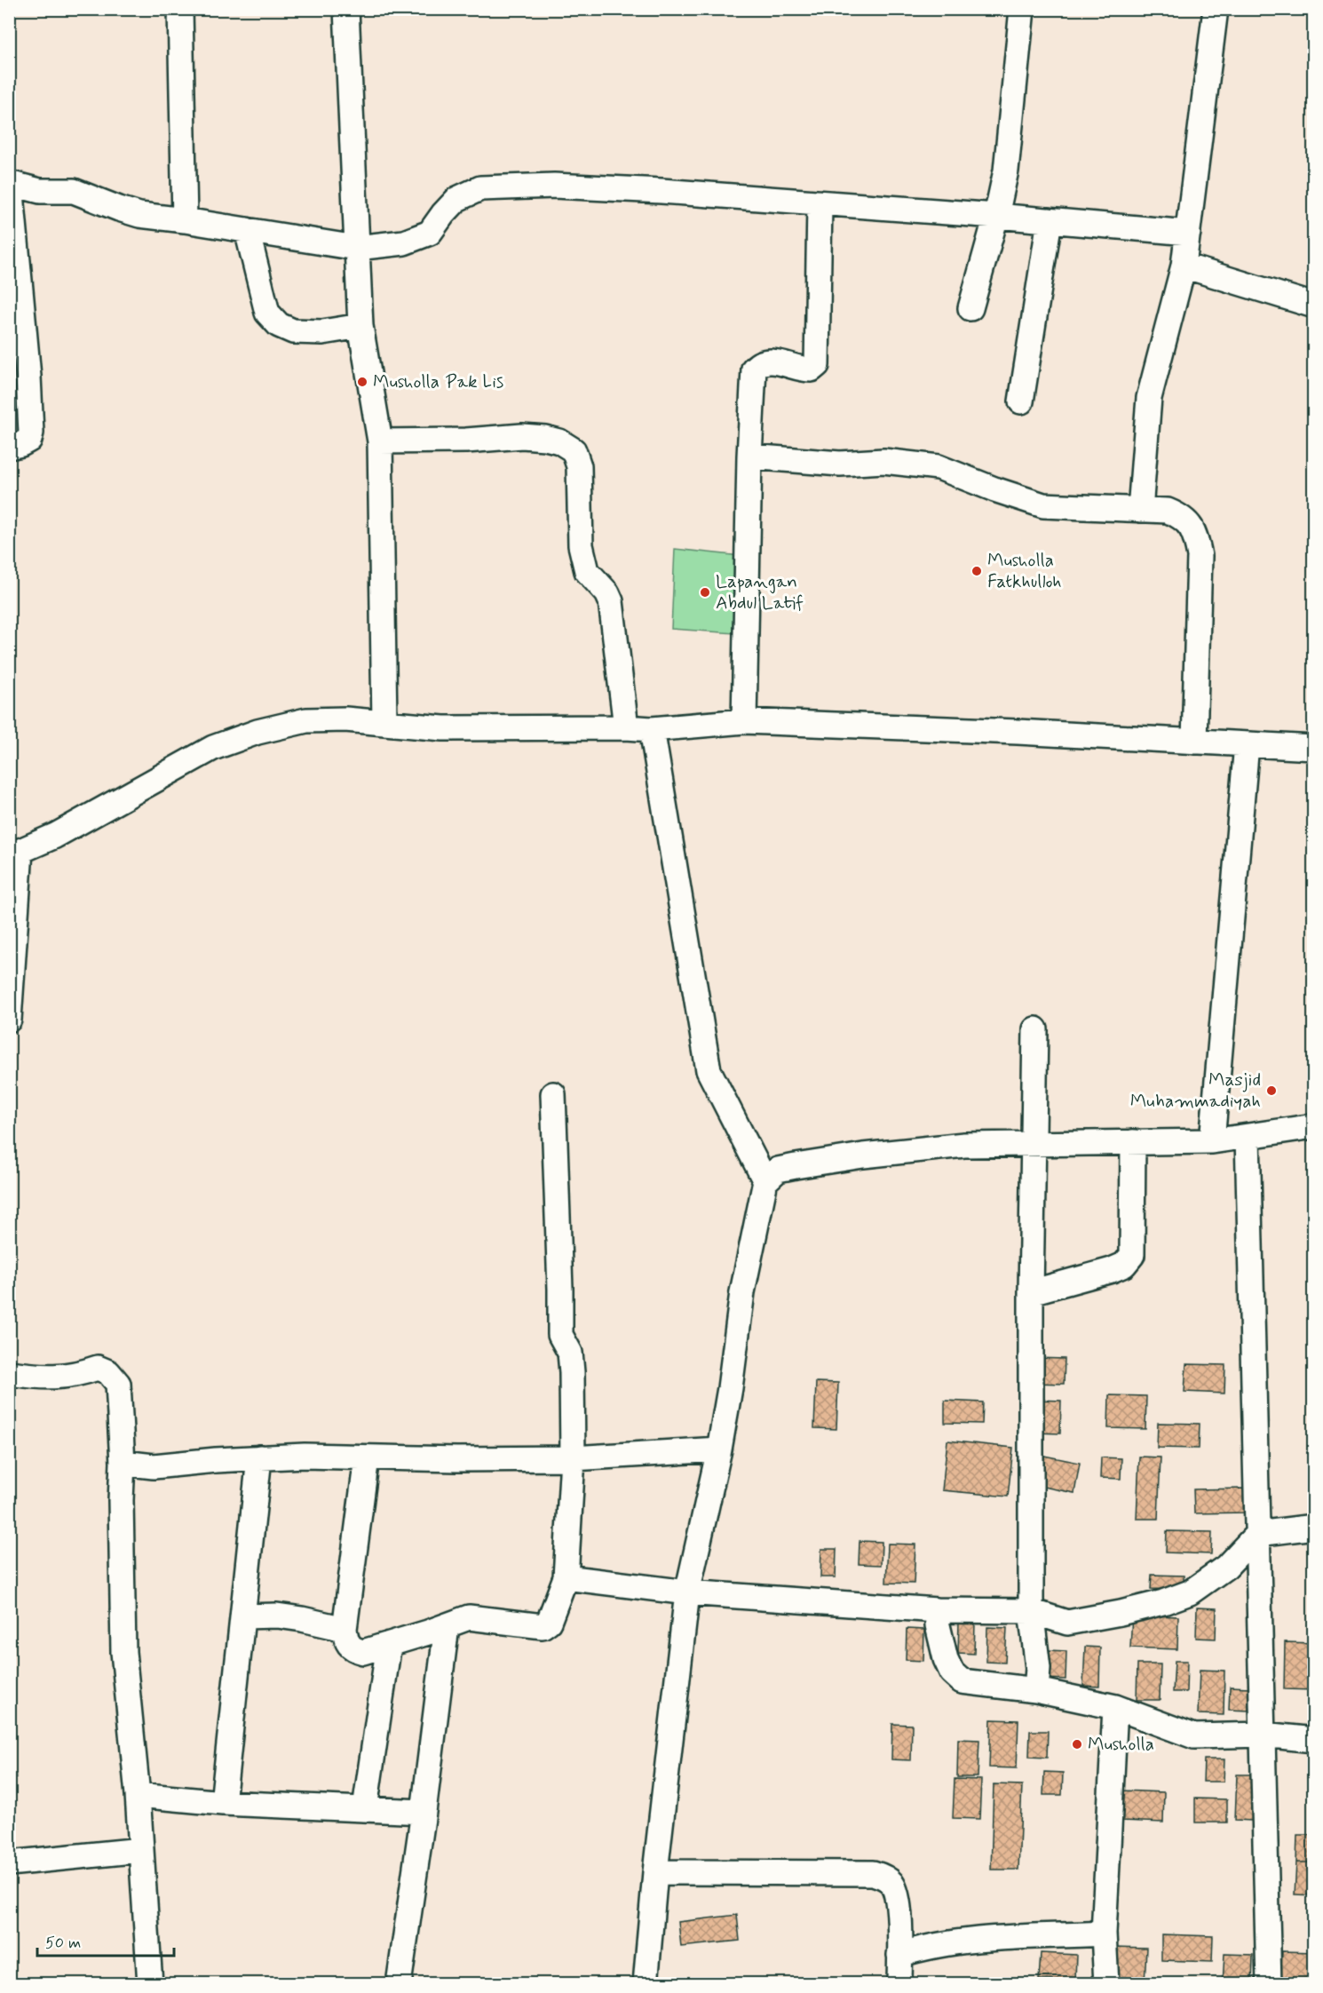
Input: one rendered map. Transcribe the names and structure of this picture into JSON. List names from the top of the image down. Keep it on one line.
{"places":["Musholla Pak Lis","Musholla Fatkhulloh","Lapangan Abdul Latif","Masjid Muhammadiyah","Musholla"],"scale_bar":"50 m"}
